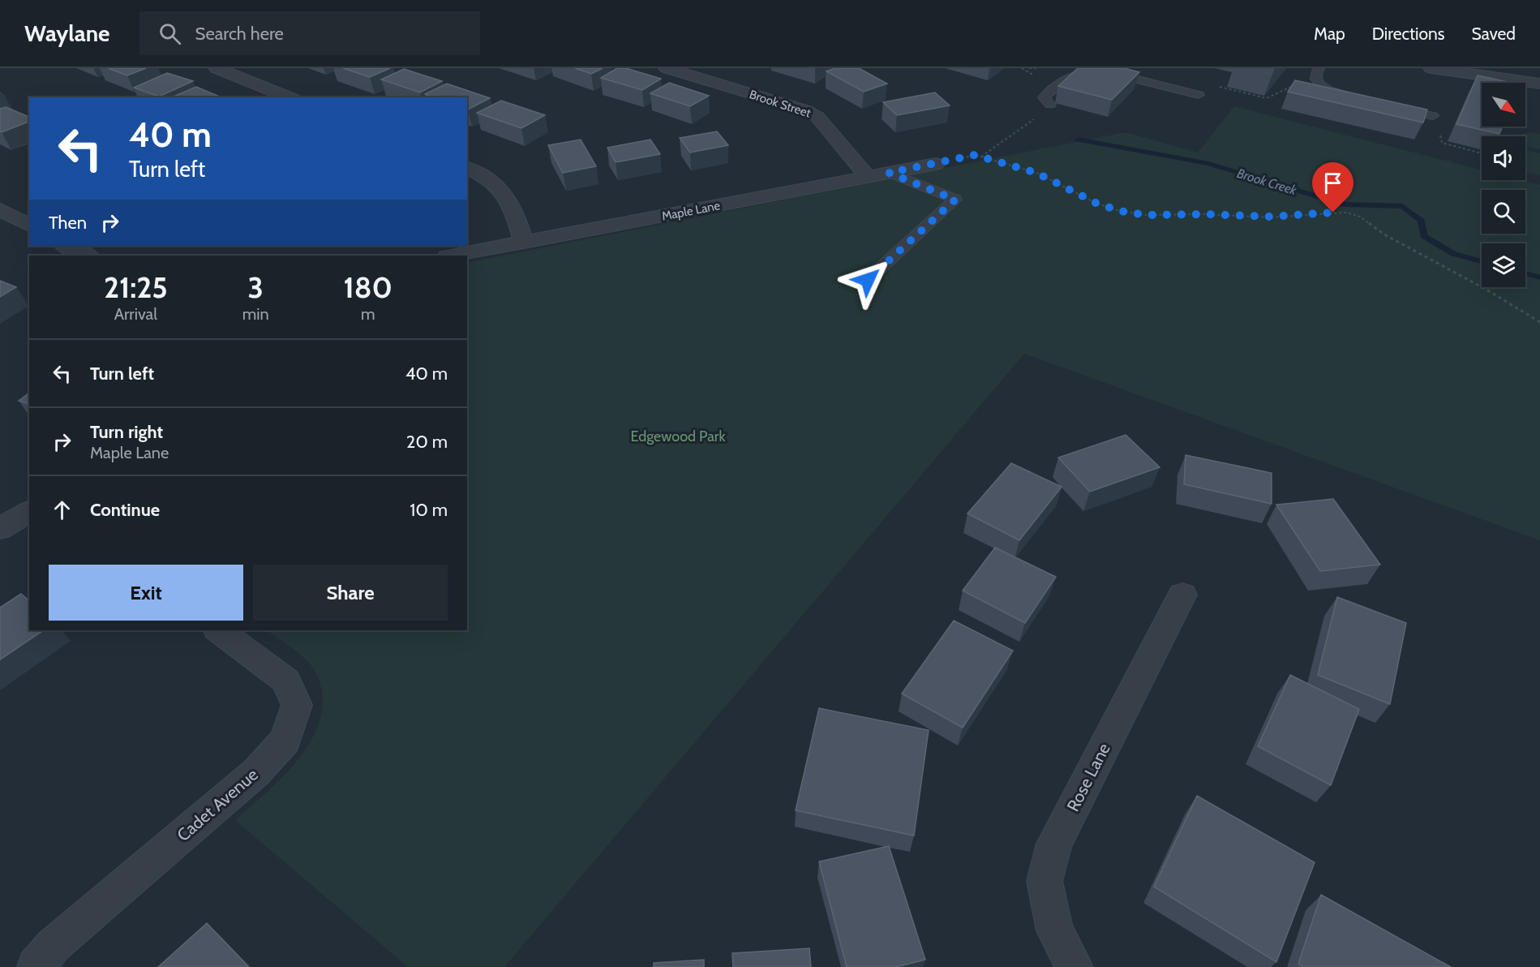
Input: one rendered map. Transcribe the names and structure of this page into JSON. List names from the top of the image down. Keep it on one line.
{"streets":{"street":["Brook Street","Maple Lane","Rose Lane","Cadet Avenue"]},"crossings":[["Brook Street","Maple Lane"]],"water":["Brook Creek"],"parks":["Edgewood Park"],"north":"bottom right","page":{"header":"Waylane","search":"Search here","nav":["Map","Directions","Saved"],"turn":["40 m","Turn left"],"then":"Then","eta":["21:25","Arrival","3","min","180","m"],"list":[{"name":"Turn left","value":"40 m"},{"name":"Turn right","note":"Maple Lane","value":"20 m"},{"name":"Continue","value":"10 m"}],"buttons":["Exit","Share"]}}
